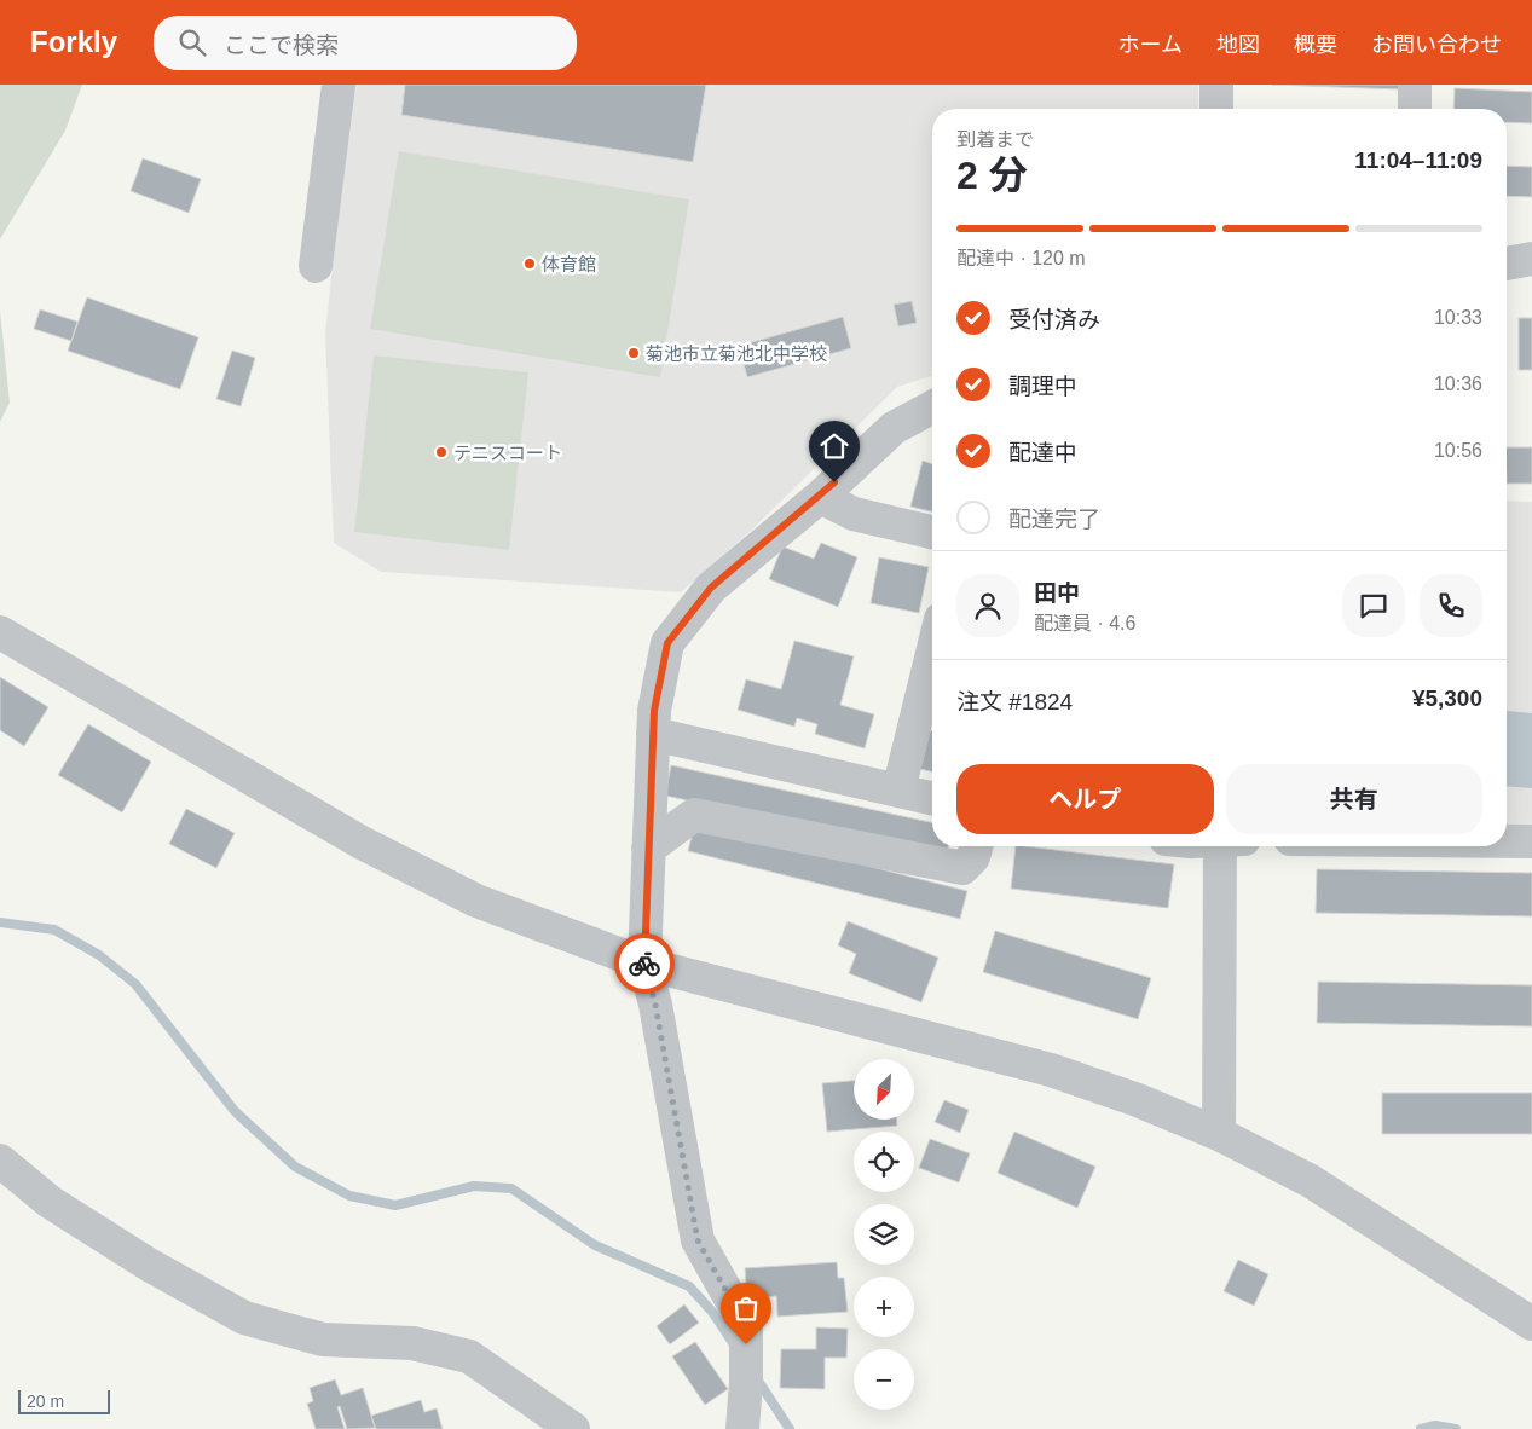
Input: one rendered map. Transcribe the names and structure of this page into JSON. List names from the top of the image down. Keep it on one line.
{"places":["体育館","菊池市立菊池北中学校","テニスコート"],"scale_bar":"20 m","north":"bottom left","page":{"header":"Forkly","search":"ここで検索","nav":["ホーム","地図","概要","お問い合わせ"],"heading":["2 分","到着まで","11:04–11:09"],"panel":["田中","配達員 · 4.6","注文 #1824","¥5,300"],"bar":"配達中 · 120 m","list":[["受付済み","10:33"],["調理中","10:36"],["配達中","10:56"],"配達完了"],"buttons":["ヘルプ","共有"],"map_buttons":["+","−"],"scale":"20 m"}}
